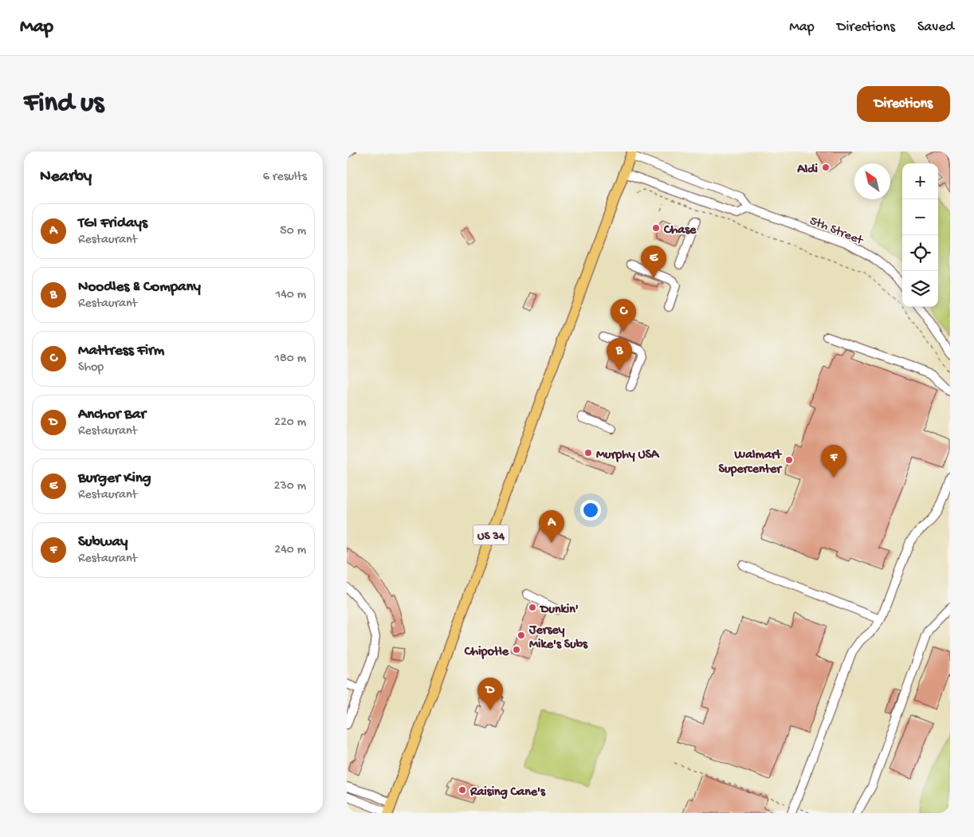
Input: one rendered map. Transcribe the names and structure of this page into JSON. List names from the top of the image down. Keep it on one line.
{"streets":{"main road":["US 34"],"street":["5th Street"]},"crossings":[["5th Street","US 34"]],"places":["Aldi","Chase","Murphy USA","Walmart Supercenter","Dunkin'","Jersey Mike's Subs","Chipotle","Raising Cane's"],"north":"top left","page":{"header":"Map","nav":["Map","Directions","Saved"],"buttons":"Directions","title":"Find us","heading":["Nearby","6 results"],"map_buttons":["+","−"],"list":[{"mark":"A","name":"TGI Fridays","note":"Restaurant","value":"50 m"},{"mark":"B","name":"Noodles & Company","note":"Restaurant","value":"140 m"},{"mark":"C","name":"Mattress Firm","note":"Shop","value":"180 m"},{"mark":"D","name":"Anchor Bar","note":"Restaurant","value":"220 m"},{"mark":"E","name":"Burger King","note":"Restaurant","value":"230 m"},{"mark":"F","name":"Subway","note":"Restaurant","value":"240 m"}],"pins":["E","C","B","F","A","D"]}}
